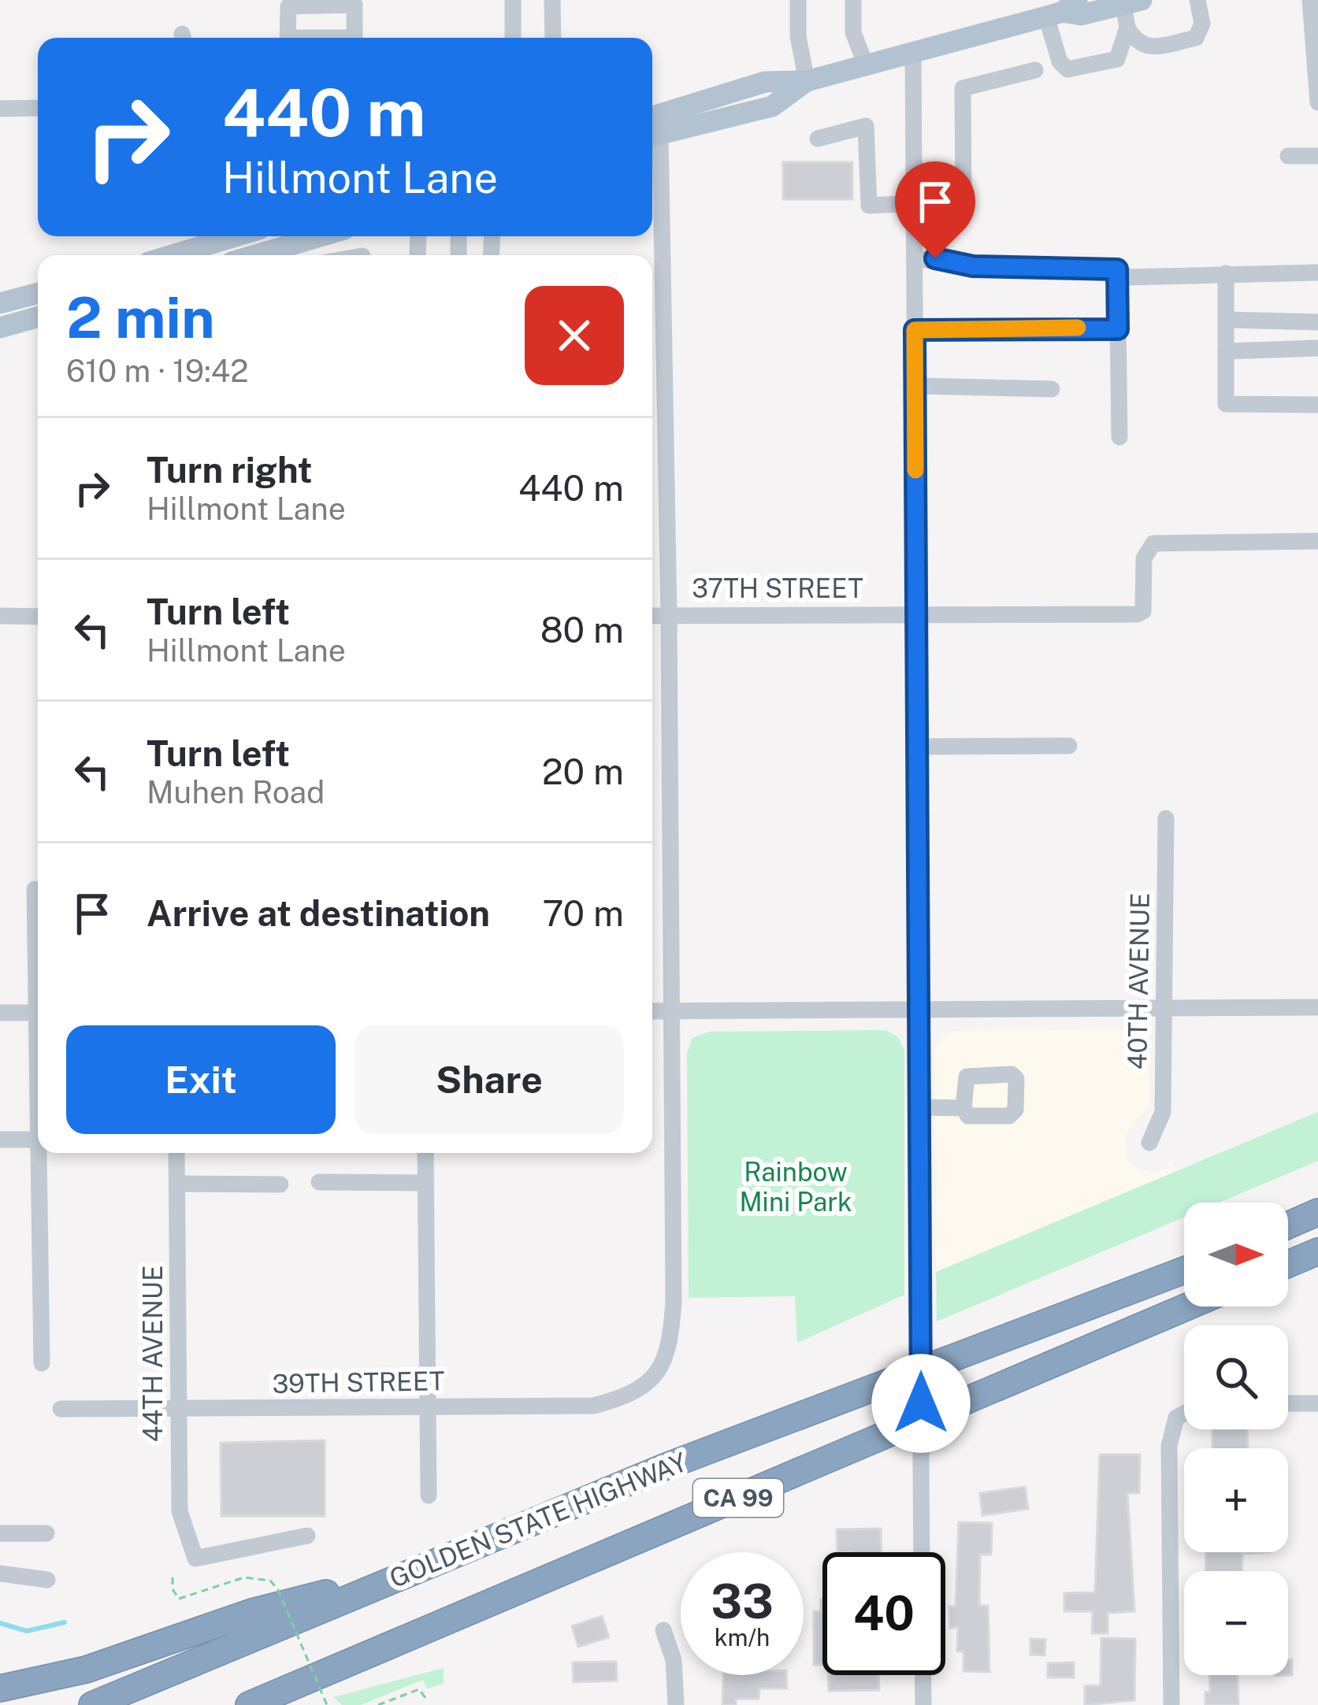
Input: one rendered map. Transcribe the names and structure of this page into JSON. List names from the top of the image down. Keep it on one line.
{"streets":{"highway":["CA 99","GOLDEN STATE HIGHWAY"],"street":["37TH STREET","40TH AVENUE","44TH AVENUE","39TH STREET"]},"crossings":[["44TH AVENUE","39TH STREET"]],"parks":["Rainbow Mini Park"],"north":"right","page":{"turn":["440 m","Hillmont Lane"],"heading":["2 min","610 m · 19:42"],"list":[{"name":"Turn right","note":"Hillmont Lane","value":"440 m"},{"name":"Turn left","note":"Hillmont Lane","value":"80 m"},{"name":"Turn left","note":"Muhen Road","value":"20 m"},{"name":"Arrive at destination","value":"70 m"}],"buttons":["Exit","Share"],"map_buttons":["+","−"],"speed":"33 km/h","limit":"40"}}
